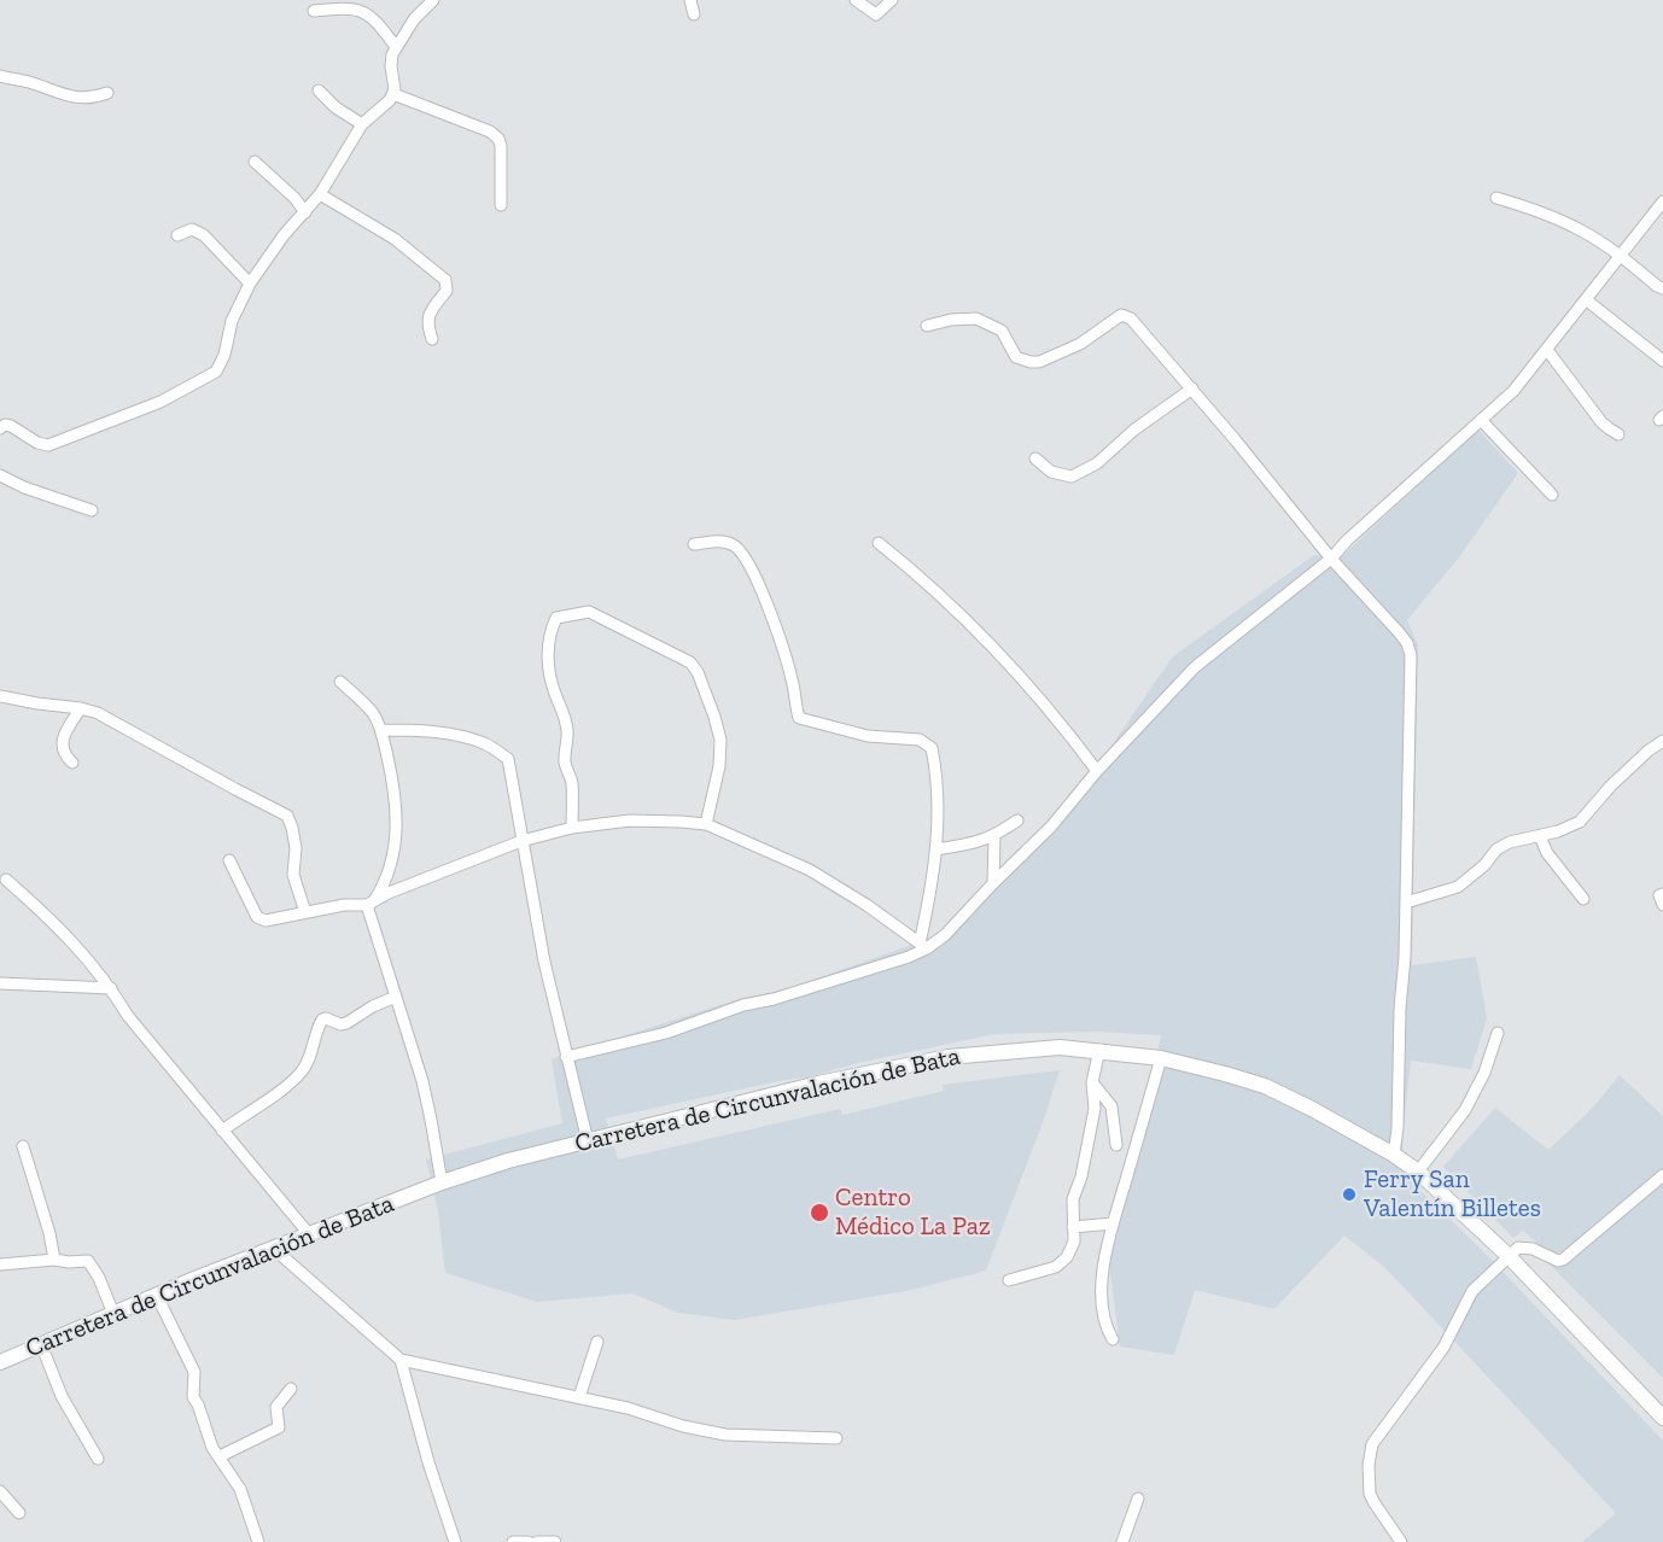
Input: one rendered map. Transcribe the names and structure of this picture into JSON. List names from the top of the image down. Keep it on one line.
{"streets":{"main road":["Carretera de Circunvalación de Bata"]},"places":["Ferry San Valentín Billetes","Centro Médico La Paz"]}
